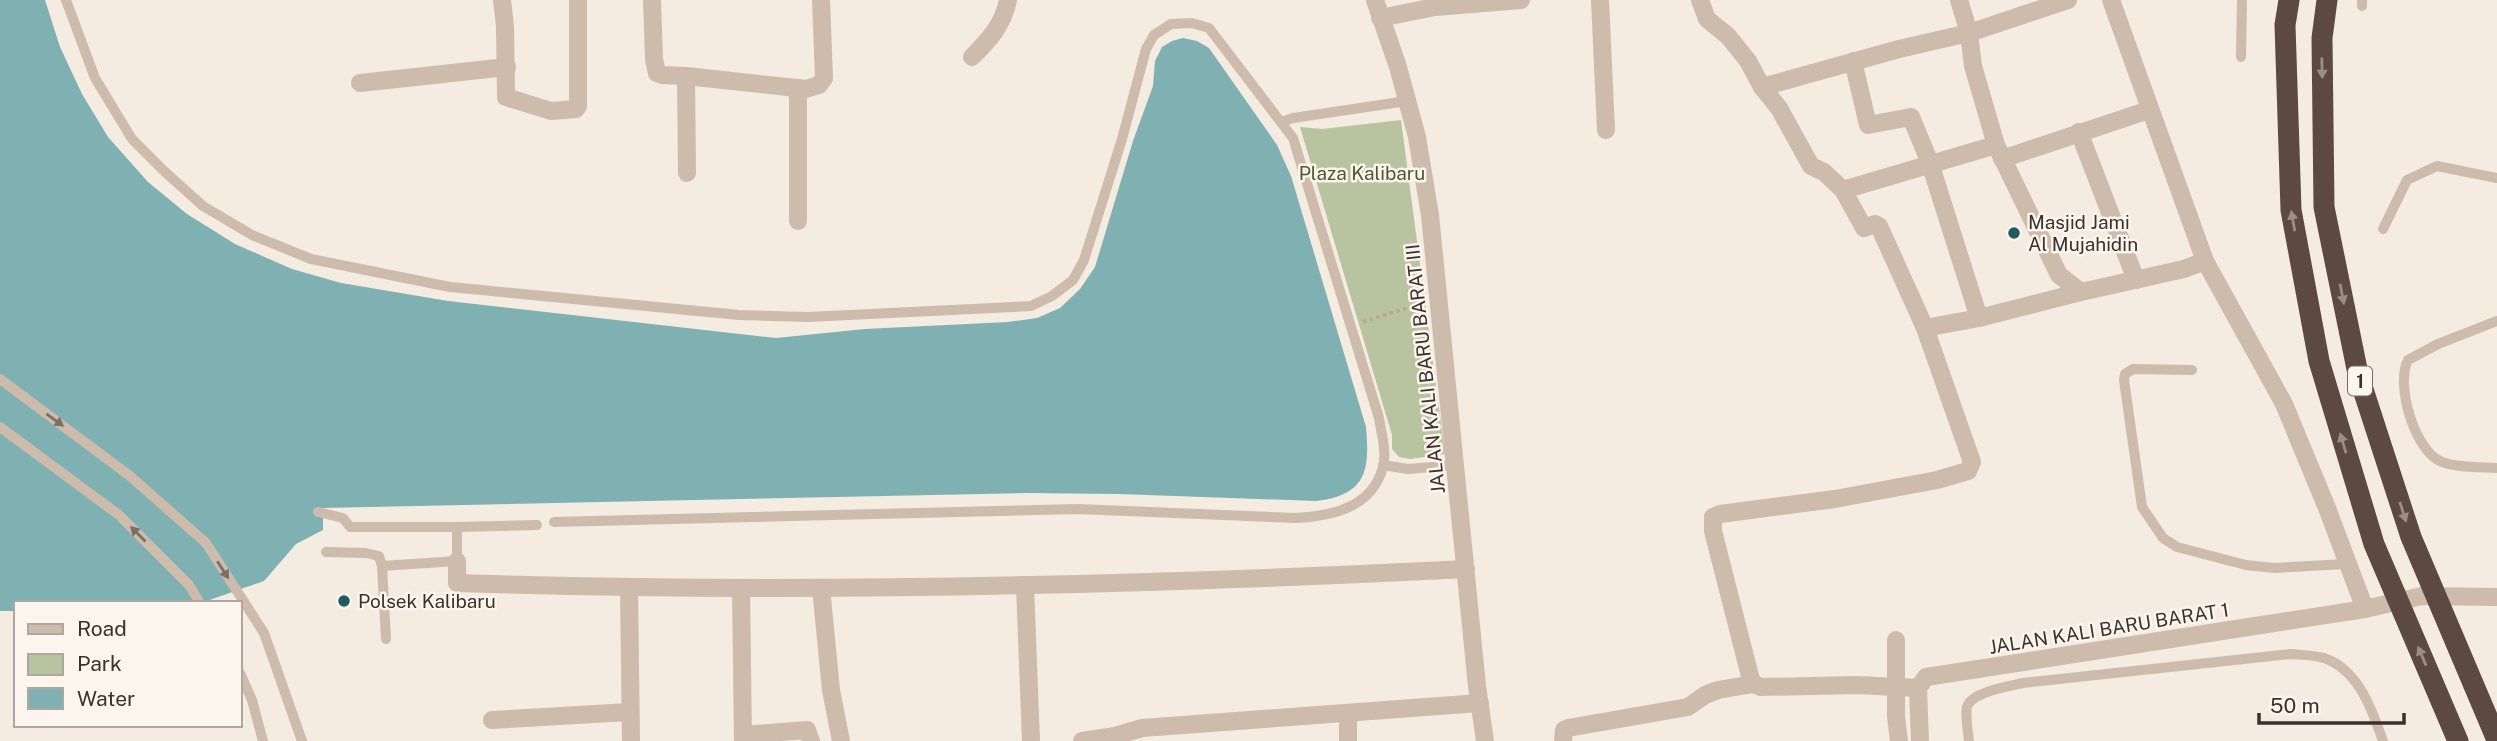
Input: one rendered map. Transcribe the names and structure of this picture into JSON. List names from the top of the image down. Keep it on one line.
{"streets":{"highway":["1"],"street":["JALAN KALI BARU BARAT III","JALAN KALI BARU BARAT 1"]},"parks":["Plaza Kalibaru"],"places":["Masjid Jami Al Mujahidin","Polsek Kalibaru"],"legend":["Road","Park","Water"],"scale_bar":"50 m"}
